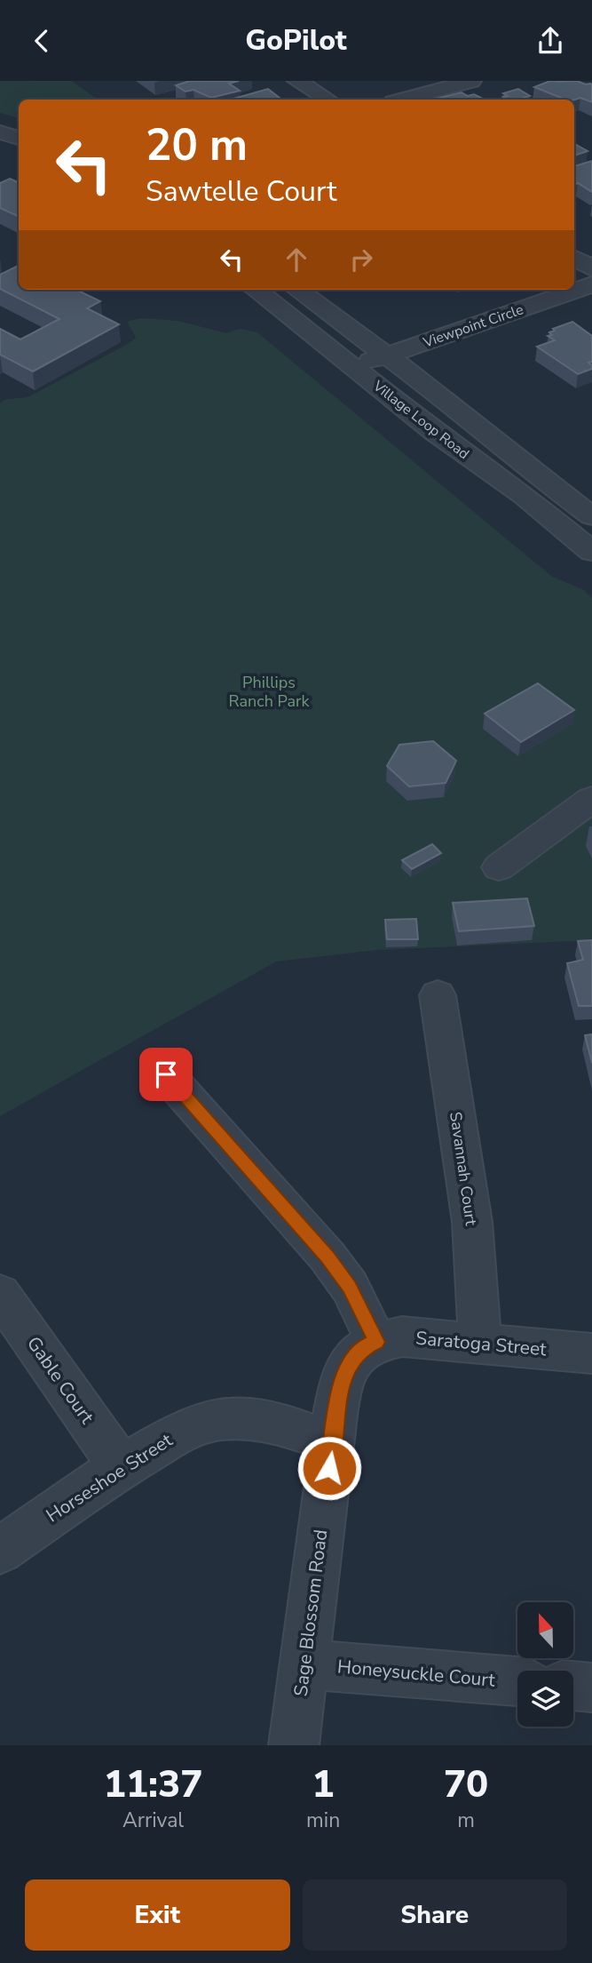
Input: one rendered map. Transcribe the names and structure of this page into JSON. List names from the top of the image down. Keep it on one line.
{"streets":{"street":["Viewpoint Circle","Village Loop Road","Savannah Court","Saratoga Street","Gable Court","Horseshoe Street","Sage Blossom Road","Honeysuckle Court"]},"crossings":[["Viewpoint Circle","Village Loop Road"],["Savannah Court","Saratoga Street"],["Saratoga Street","Horseshoe Street"],["Saratoga Street","Sage Blossom Road"],["Gable Court","Horseshoe Street"],["Horseshoe Street","Sage Blossom Road"],["Sage Blossom Road","Honeysuckle Court"]],"parks":["Phillips Ranch Park"],"north":"top","page":{"header":"GoPilot","turn":["20 m","Sawtelle Court"],"eta":["11:37","Arrival","1","min","70","m"],"buttons":["Exit","Share"]}}
